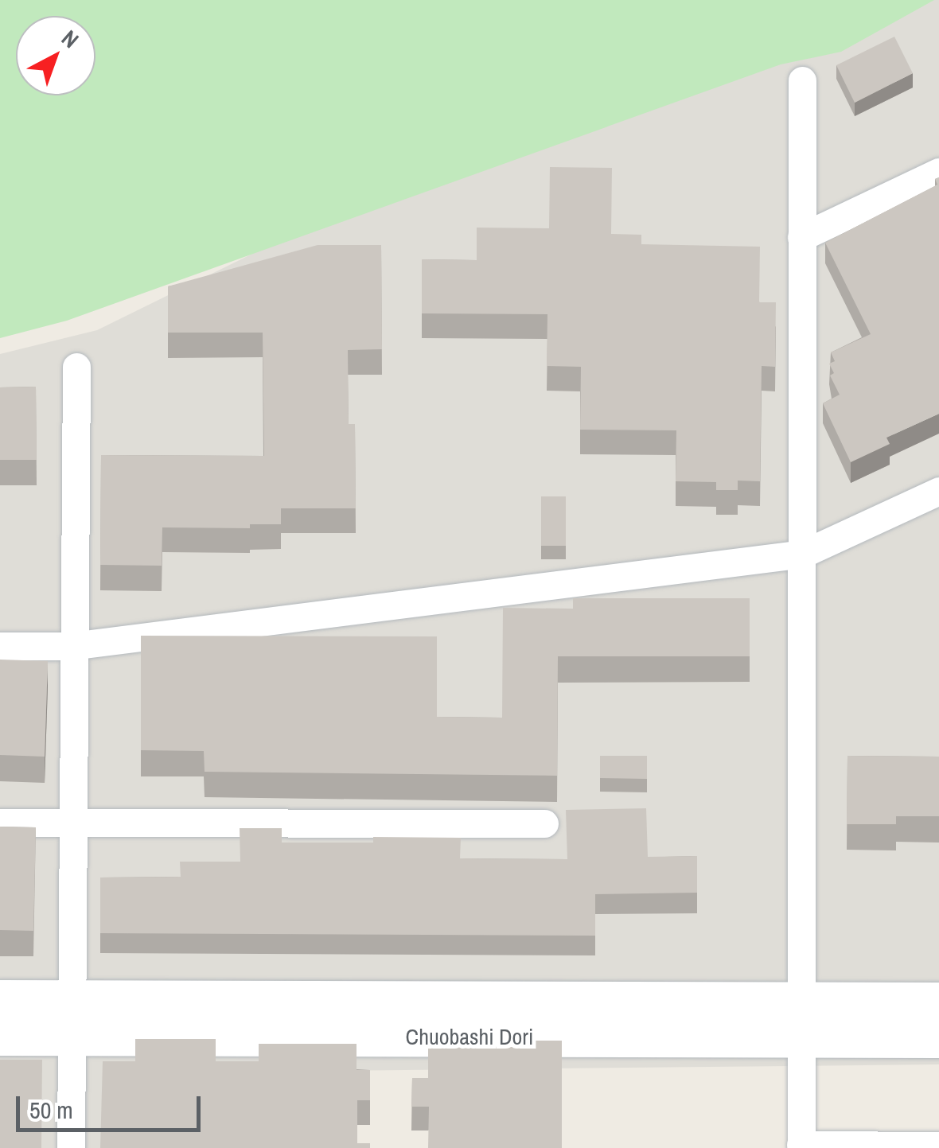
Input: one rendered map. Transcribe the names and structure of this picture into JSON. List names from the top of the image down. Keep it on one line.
{"streets":{"main road":["Chuobashi Dori"]},"scale_bar":"50 m","north":"top right"}
